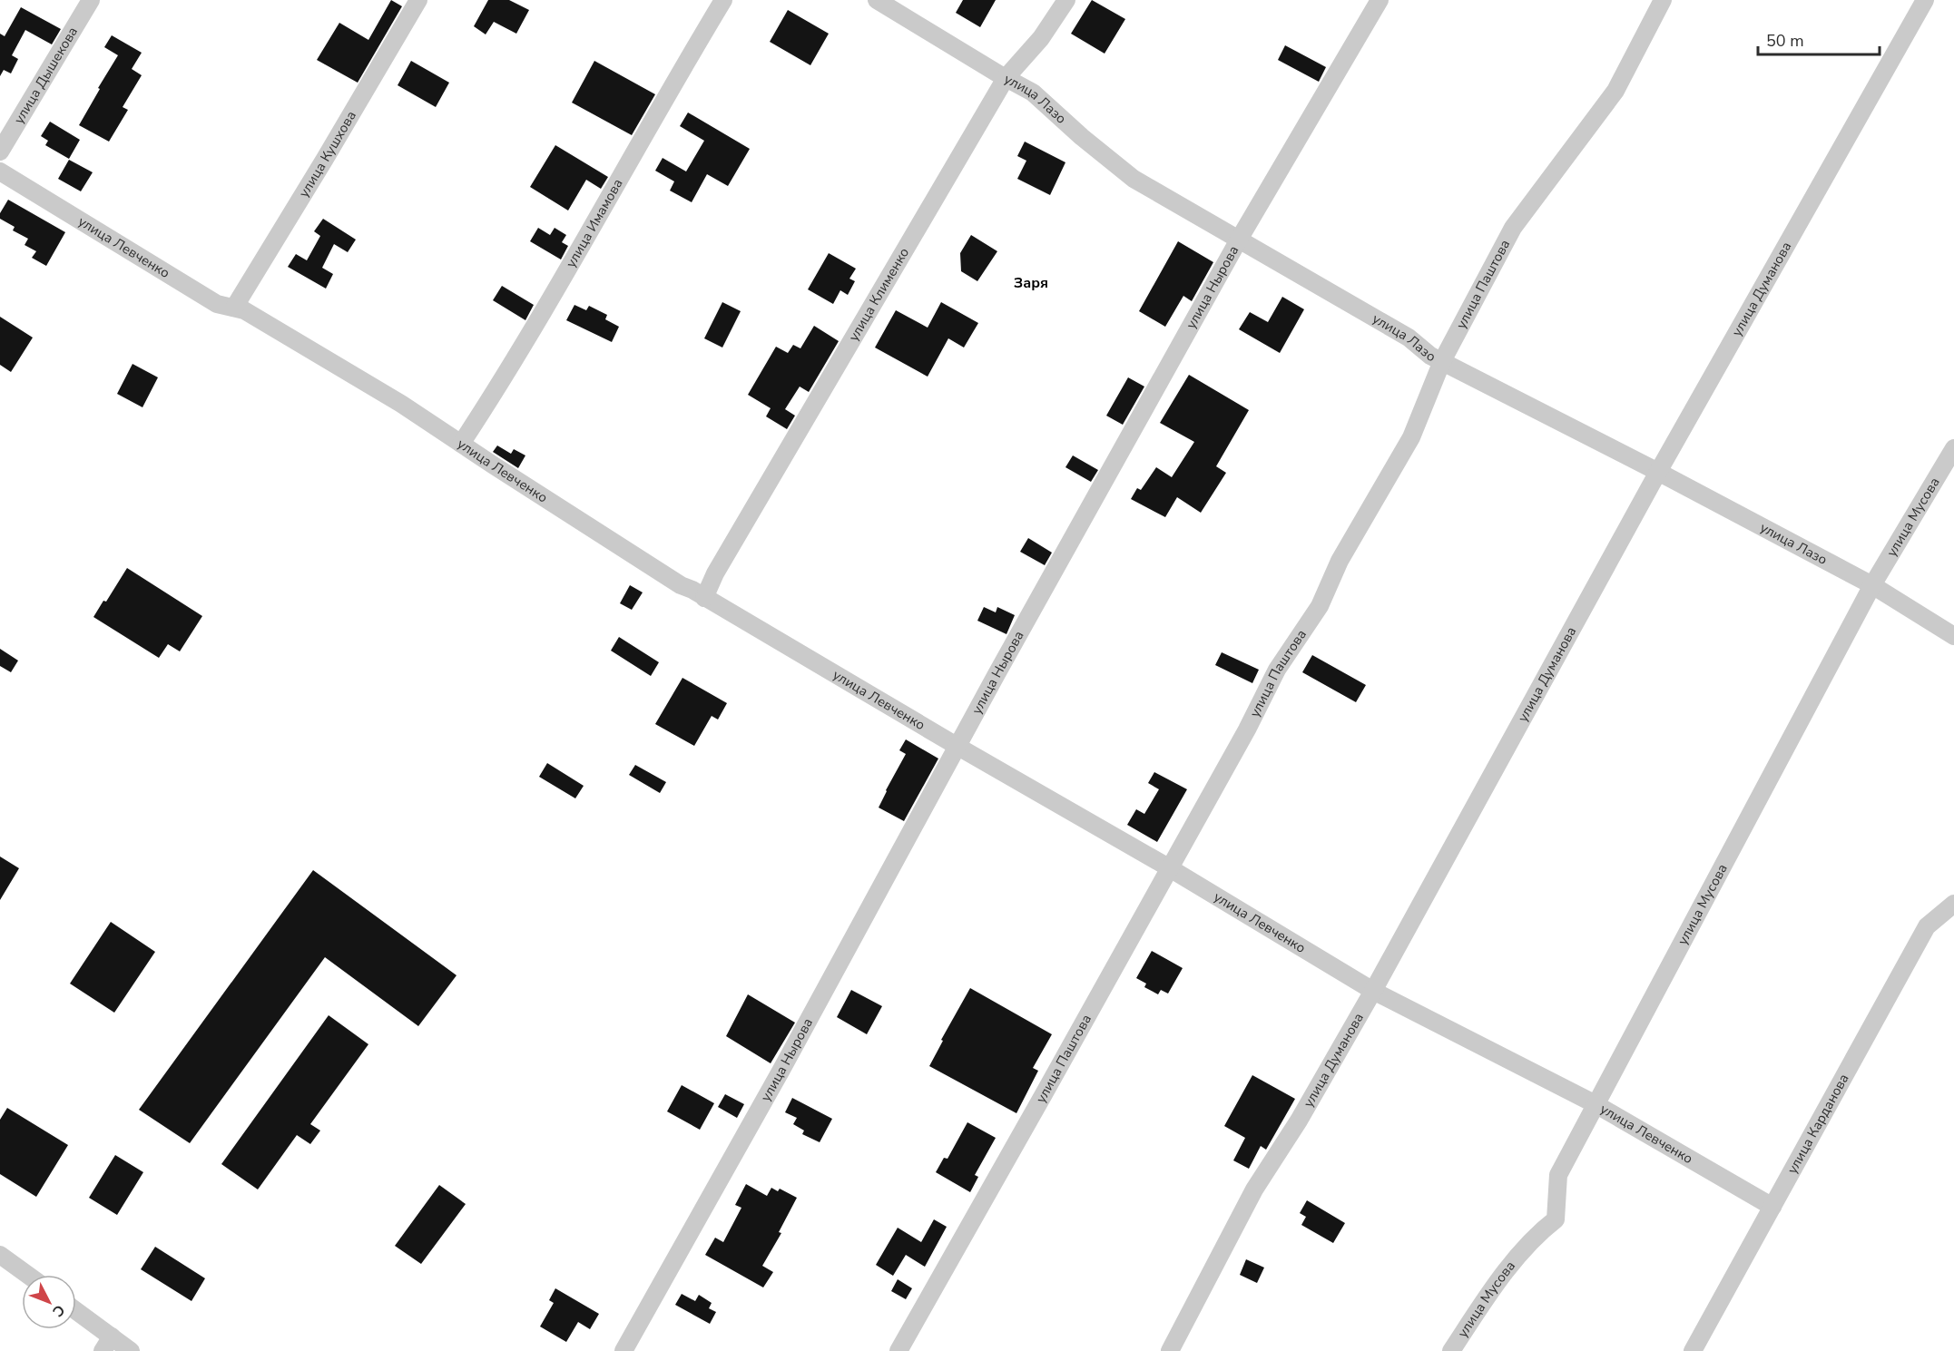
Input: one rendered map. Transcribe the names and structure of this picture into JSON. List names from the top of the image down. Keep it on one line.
{"streets":{"street":["улица Дышекова","улица Лазо","улица Кушхова","улица Имамова","улица Левченко","улица Паштова","улица Нырова","улица Думанова","улица Клименко","улица Мусова","улица Карданова"]},"crossings":[["улица Лазо","улица Паштова"],["улица Лазо","улица Нырова"],["улица Лазо","улица Думанова"],["улица Лазо","улица Клименко"],["улица Лазо","улица Мусова"],["улица Кушхова","улица Левченко"],["улица Имамова","улица Левченко"],["улица Левченко","улица Паштова"],["улица Левченко","улица Нырова"],["улица Левченко","улица Думанова"],["улица Левченко","улица Клименко"],["улица Левченко","улица Мусова"],["улица Левченко","улица Карданова"]],"districts":["Заря"],"scale_bar":"50 m","north":"bottom right"}
